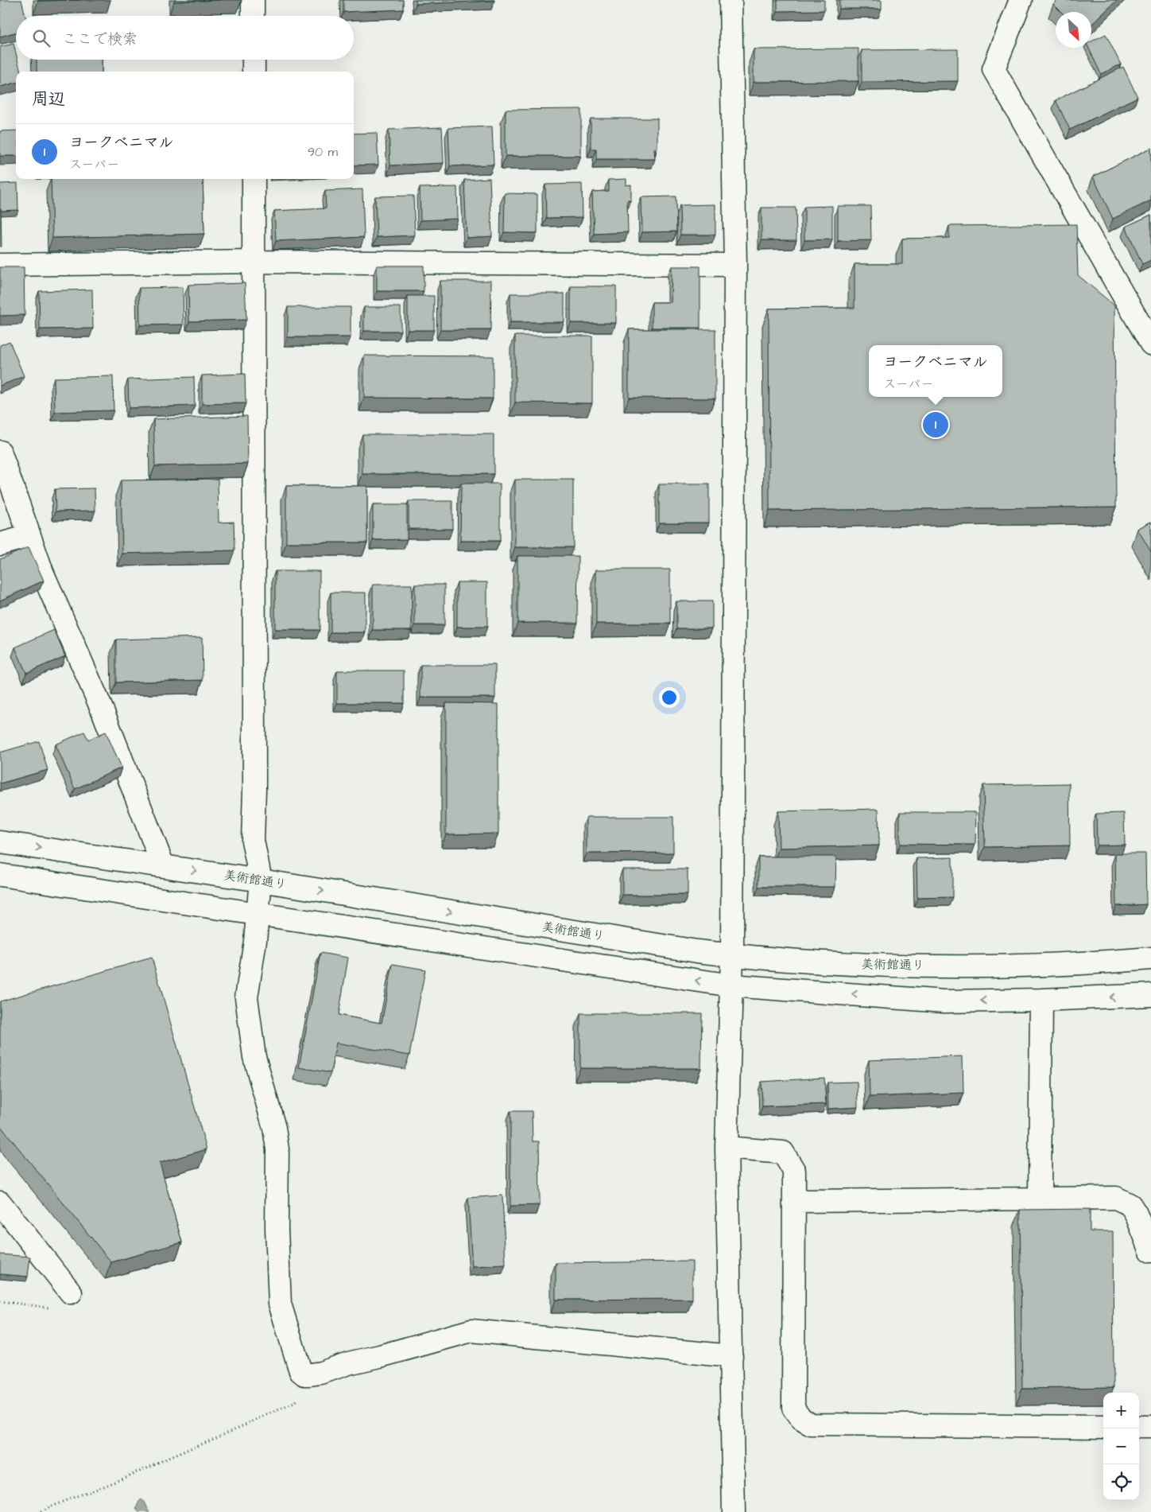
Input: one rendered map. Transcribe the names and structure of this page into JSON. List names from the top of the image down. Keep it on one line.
{"streets":{"street":["美術館通り"]},"north":"bottom right","page":{"search":"ここで検索","heading":"周辺","list":[{"mark":"1","name":"ヨークベニマル","note":"スーパー","value":"90 m"}],"popup":["ヨークベニマル","スーパー"],"pins":"1","map_buttons":["+","−"]}}
